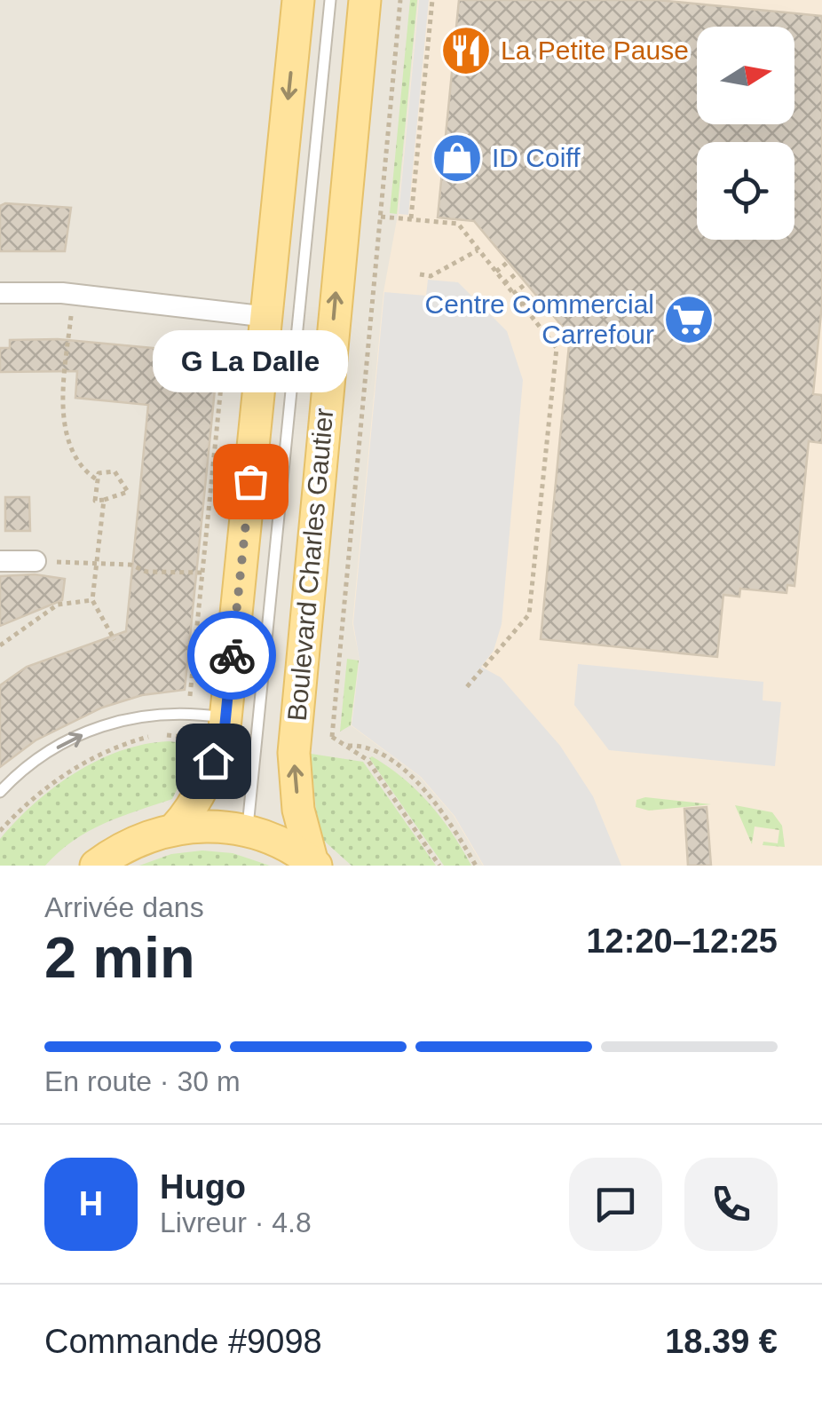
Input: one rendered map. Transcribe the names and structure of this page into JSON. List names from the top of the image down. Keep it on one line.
{"streets":{"main road":["Boulevard Charles Gautier"]},"places":{"restaurant":["La Petite Pause"],"shop":["ID Coiff"],"supermarket":["Centre Commercial Carrefour"],"other":["G La Dalle"]},"north":"right","page":{"bubble":"G La Dalle","heading":["2 min","Arrivée dans","12:20–12:25"],"panel":["Hugo","Livreur · 4.8","Commande #9098","18.39 €"],"bar":"En route · 30 m","round":"H"}}
